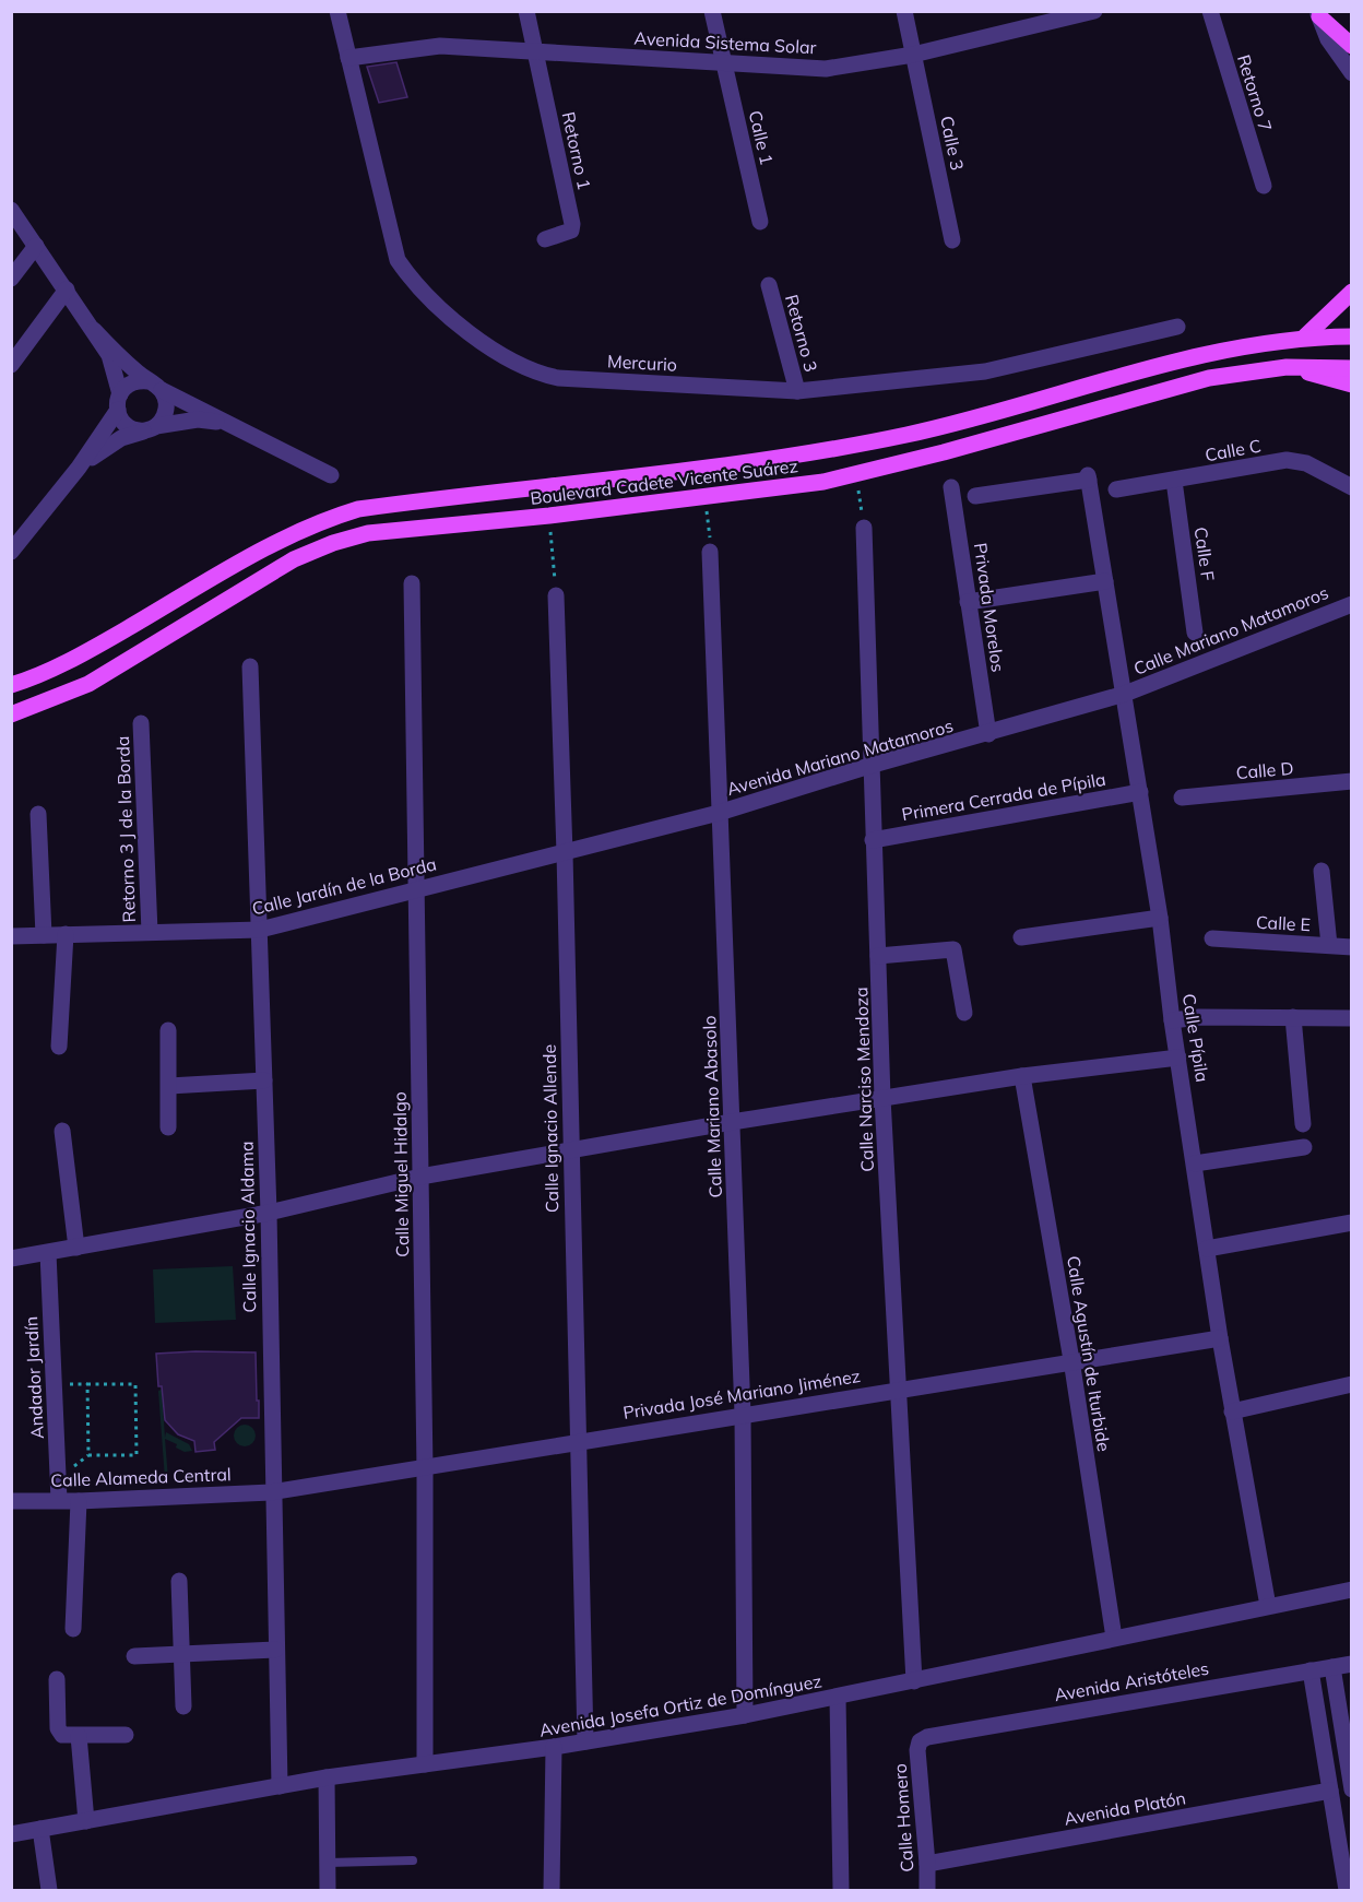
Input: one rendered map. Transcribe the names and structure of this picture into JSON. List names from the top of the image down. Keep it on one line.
{"streets":{"main road":["Boulevard Cadete Vicente Suárez"],"street":["Avenida Sistema Solar","Retorno 7","Calle 1","Calle 3","Retorno 1","Retorno 3","Mercurio","Calle C","Calle F","Privada Morelos","Calle Mariano Matamoros","Avenida Mariano Matamoros","Calle D","Primera Cerrada de Pípila","Retorno 3 J de la Borda","Calle Jardín de la Borda","Calle E","Calle Pípila","Calle Narciso Mendoza","Calle Mariano Abasolo","Calle Ignacio Allende","Calle Miguel Hidalgo","Calle Ignacio Aldama","Calle Agustín de Iturbide","Andador Jardín","Privada José Mariano Jiménez","Calle Alameda Central","Avenida Aristóteles","Avenida Josefa Ortiz de Domínguez","Avenida Platón","Calle Homero"]},"crossings":[["Avenida Sistema Solar","Calle 1"],["Avenida Sistema Solar","Calle 3"],["Avenida Sistema Solar","Retorno 1"],["Avenida Sistema Solar","Mercurio"],["Retorno 3","Mercurio"],["Calle C","Calle F"],["Privada Morelos","Avenida Mariano Matamoros"],["Calle Mariano Matamoros","Avenida Mariano Matamoros"],["Calle Mariano Matamoros","Calle Pípila"],["Avenida Mariano Matamoros","Calle Jardín de la Borda"],["Avenida Mariano Matamoros","Calle Pípila"],["Avenida Mariano Matamoros","Calle Narciso Mendoza"],["Avenida Mariano Matamoros","Calle Mariano Abasolo"],["Avenida Mariano Matamoros","Calle Ignacio Allende"],["Primera Cerrada de Pípila","Calle Pípila"],["Primera Cerrada de Pípila","Calle Narciso Mendoza"],["Retorno 3 J de la Borda","Calle Jardín de la Borda"],["Calle Jardín de la Borda","Calle Ignacio Allende"],["Calle Jardín de la Borda","Calle Miguel Hidalgo"],["Calle Jardín de la Borda","Calle Ignacio Aldama"],["Calle Pípila","Privada José Mariano Jiménez"],["Calle Pípila","Avenida Josefa Ortiz de Domínguez"],["Calle Narciso Mendoza","Privada José Mariano Jiménez"],["Calle Narciso Mendoza","Avenida Josefa Ortiz de Domínguez"],["Calle Mariano Abasolo","Privada José Mariano Jiménez"],["Calle Mariano Abasolo","Avenida Josefa Ortiz de Domínguez"],["Calle Ignacio Allende","Privada José Mariano Jiménez"],["Calle Ignacio Allende","Avenida Josefa Ortiz de Domínguez"],["Calle Miguel Hidalgo","Privada José Mariano Jiménez"],["Calle Miguel Hidalgo","Avenida Josefa Ortiz de Domínguez"],["Calle Ignacio Aldama","Privada José Mariano Jiménez"],["Calle Ignacio Aldama","Calle Alameda Central"],["Calle Ignacio Aldama","Avenida Josefa Ortiz de Domínguez"],["Calle Agustín de Iturbide","Privada José Mariano Jiménez"],["Calle Agustín de Iturbide","Avenida Josefa Ortiz de Domínguez"],["Andador Jardín","Calle Alameda Central"],["Privada José Mariano Jiménez","Calle Alameda Central"],["Avenida Aristóteles","Calle Homero"],["Avenida Platón","Calle Homero"]]}
